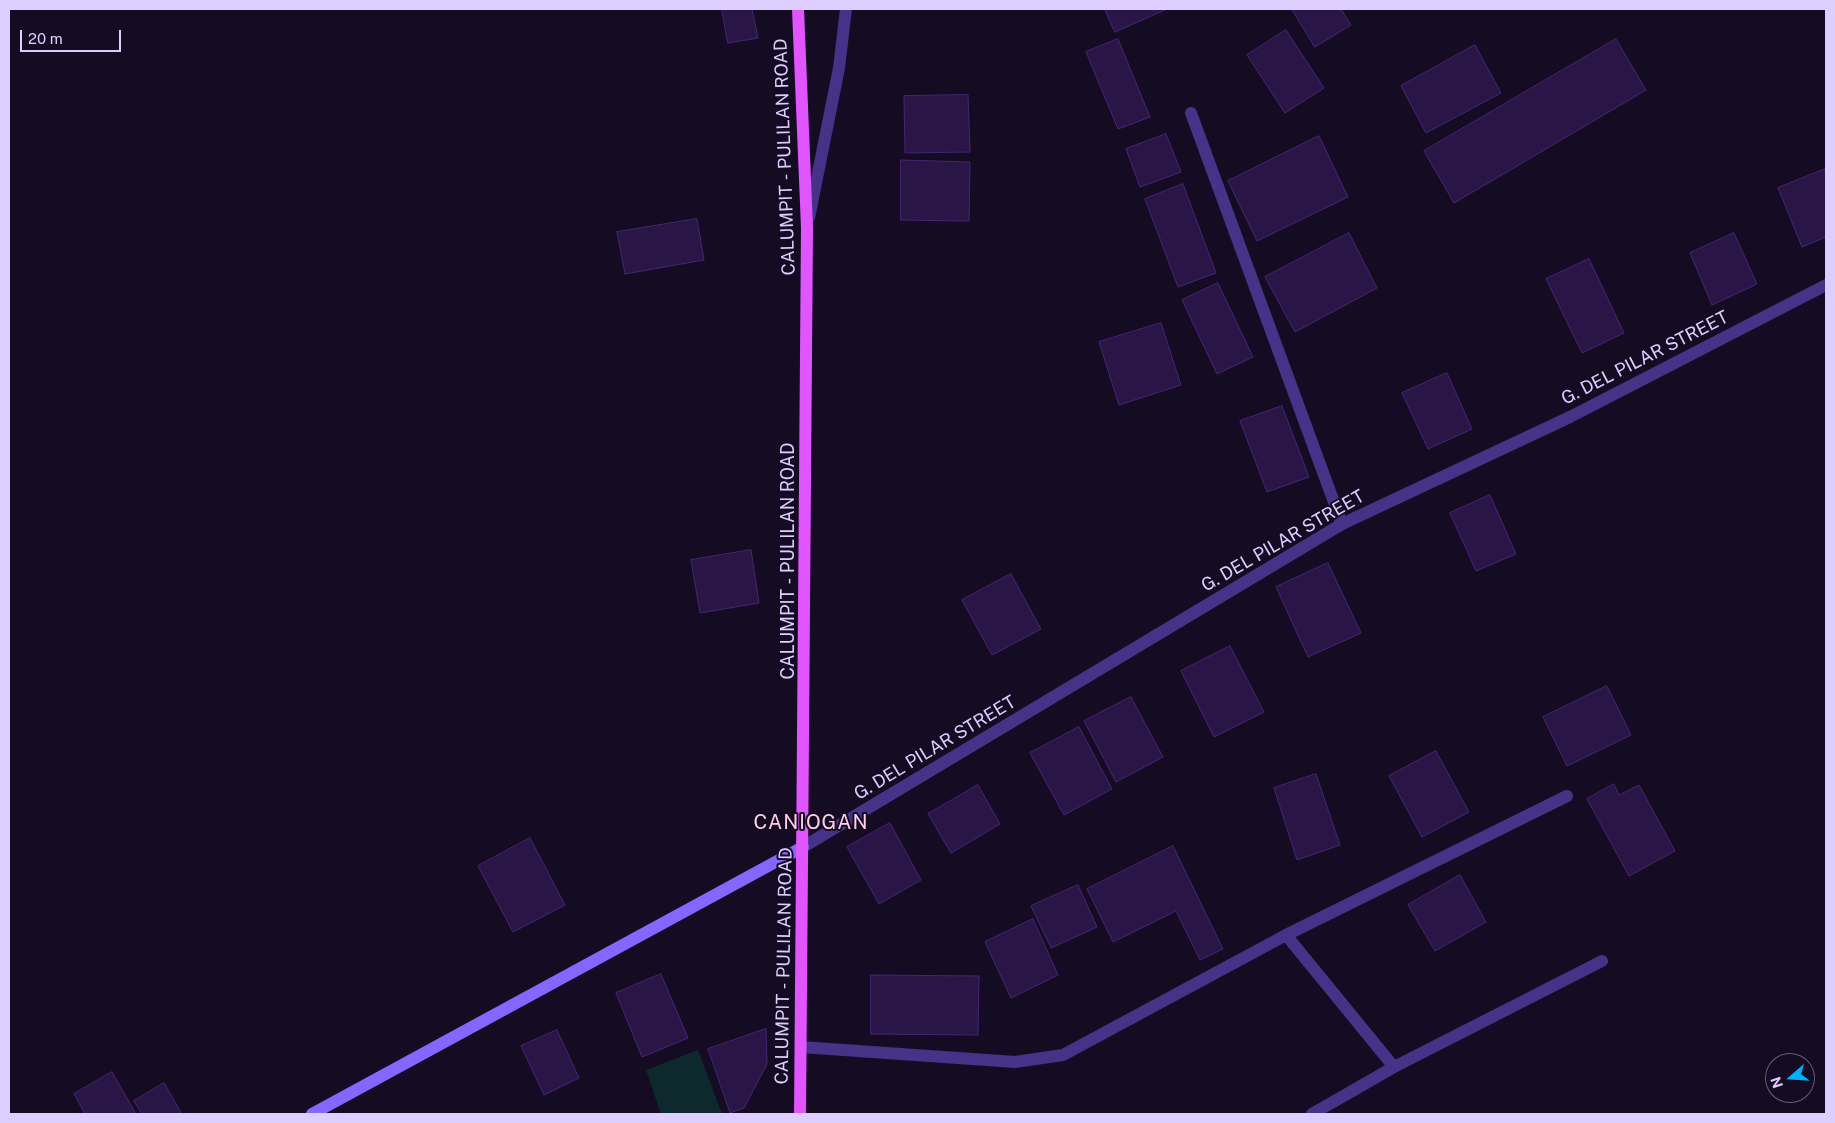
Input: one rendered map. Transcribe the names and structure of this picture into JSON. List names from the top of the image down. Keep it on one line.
{"streets":{"main road":["CALUMPIT - PULILAN ROAD"],"street":["G. DEL PILAR STREET"]},"crossings":[["CALUMPIT - PULILAN ROAD","G. DEL PILAR STREET"]],"districts":["CANIOGAN"],"scale_bar":"20 m","north":"left"}
